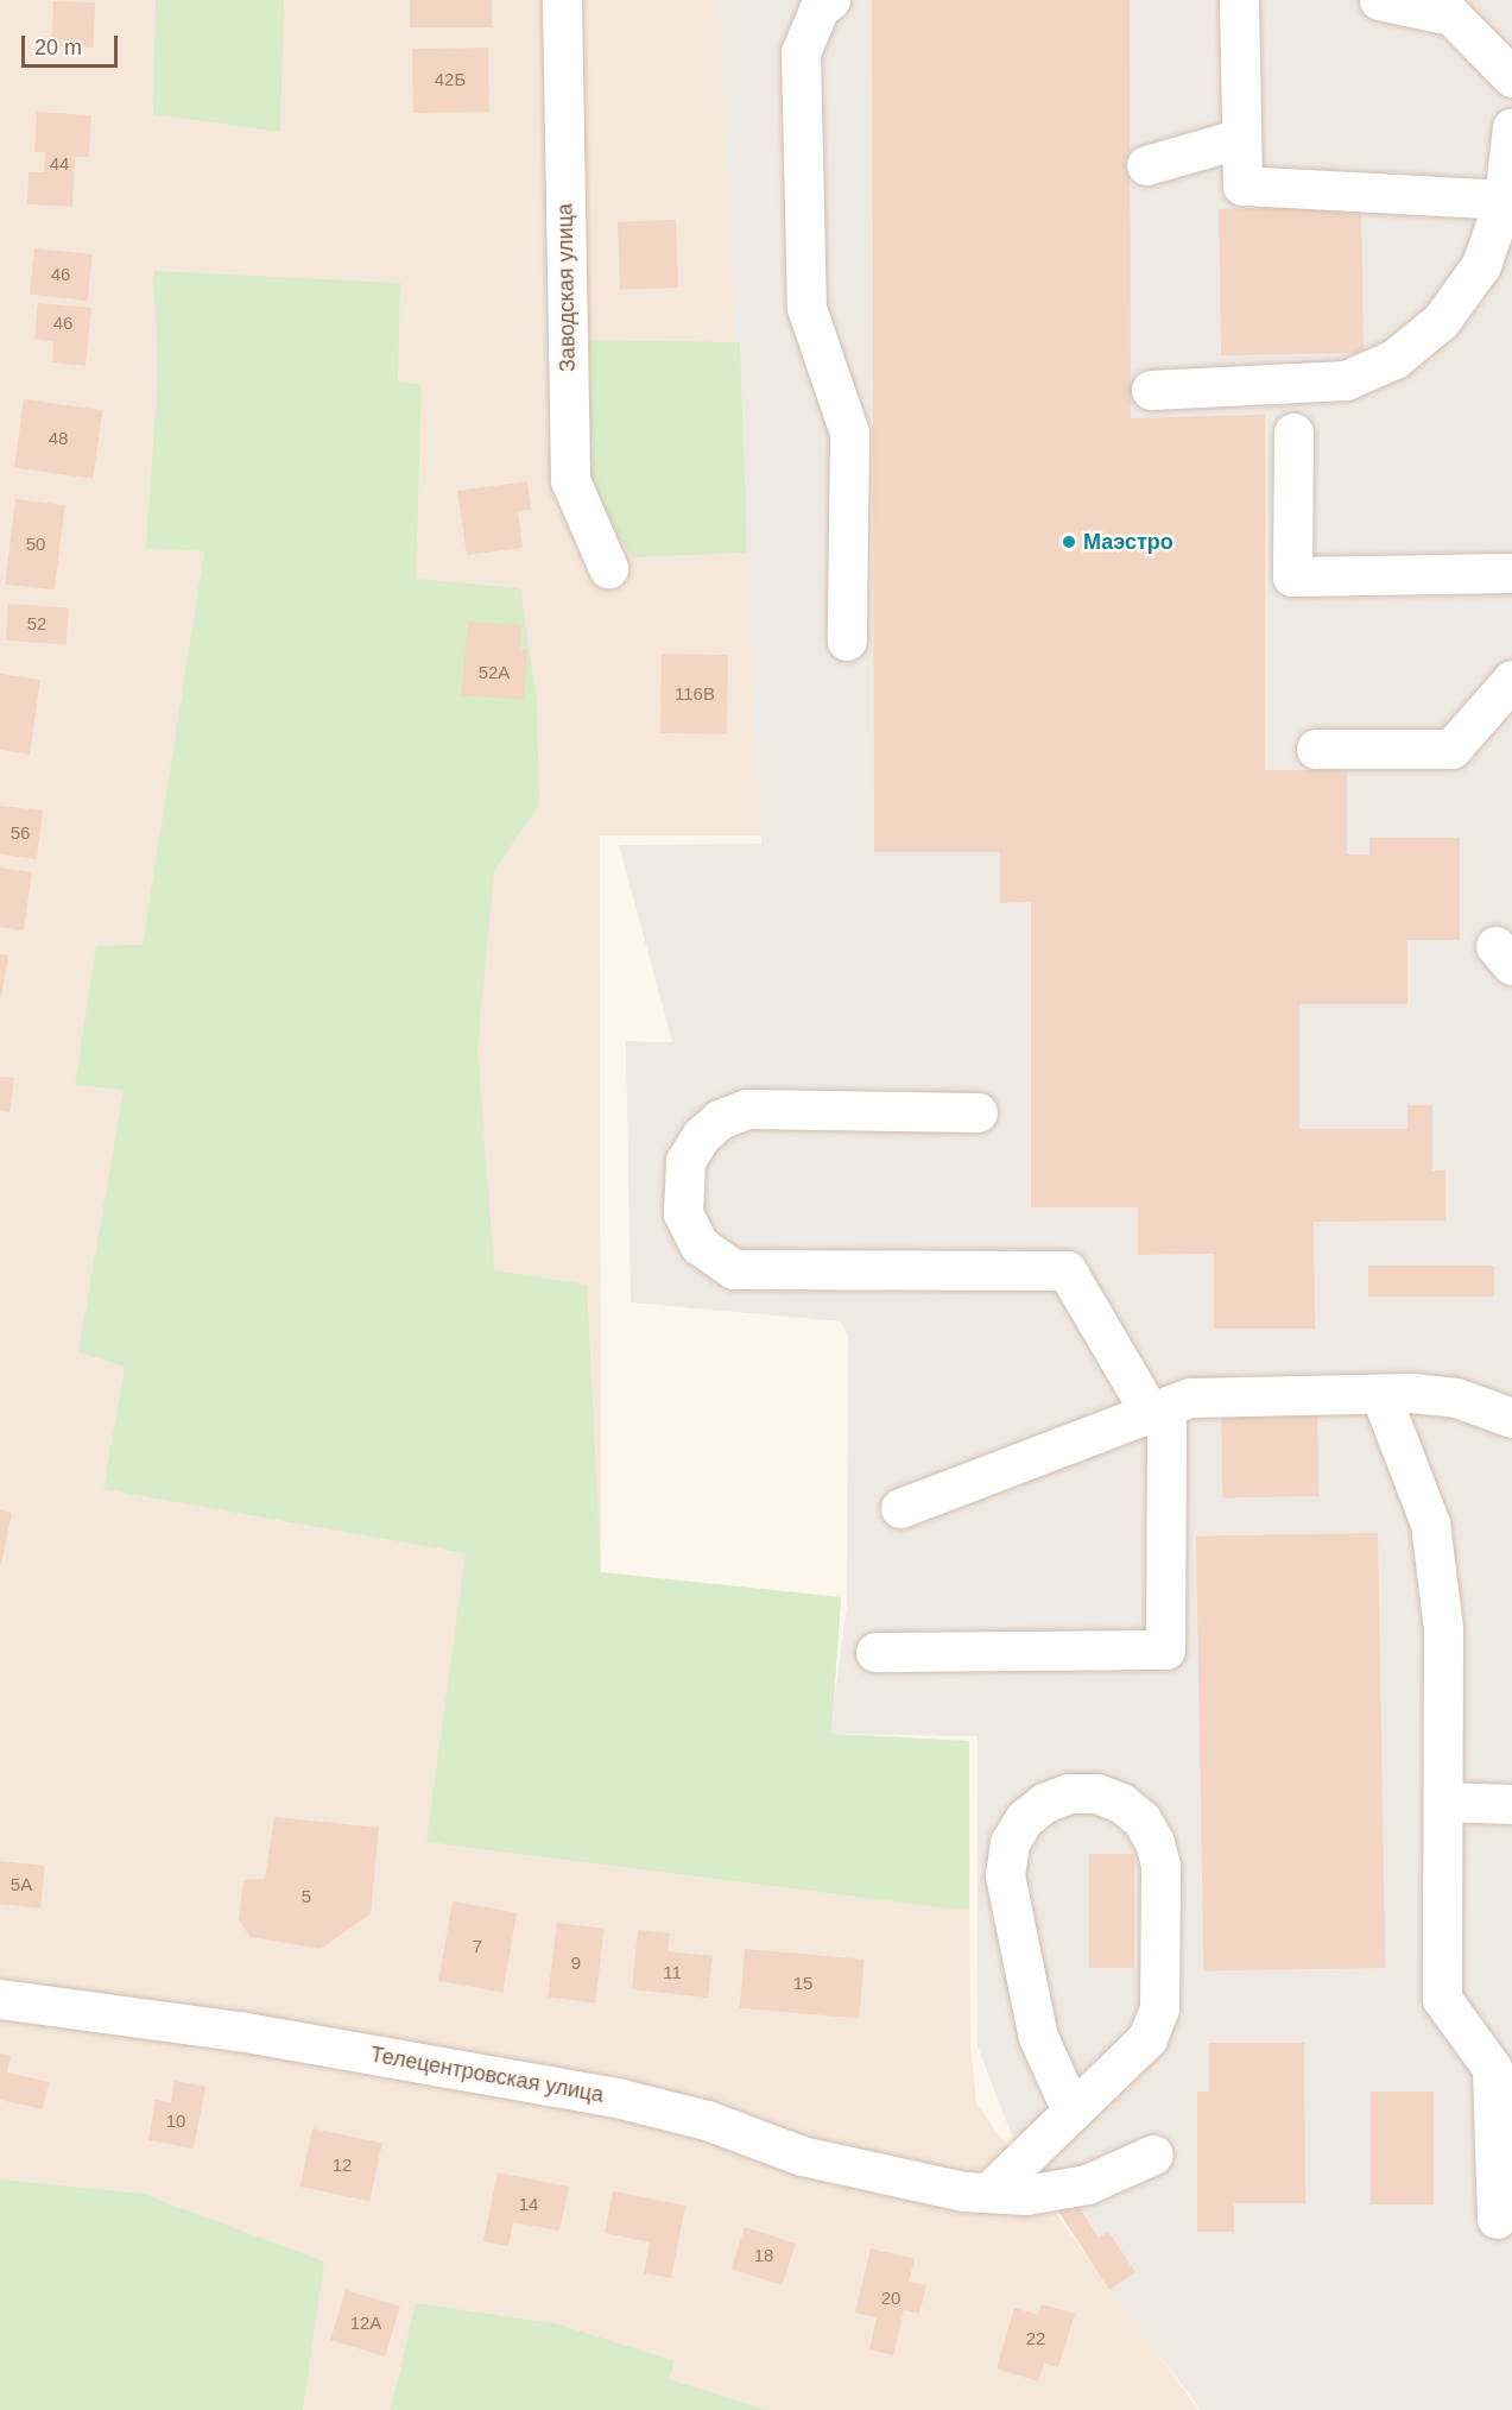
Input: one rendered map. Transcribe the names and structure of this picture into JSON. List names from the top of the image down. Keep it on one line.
{"streets":{"street":["Заводская улица","Телецентровская улица"]},"places":["Маэстро"],"house_numbers":["42Б","44","46","46","48","50","52","52А","116В","56","5А","5","7","9","11","15","10","12","14","18","20","12А","22"],"scale_bar":"20 m"}
